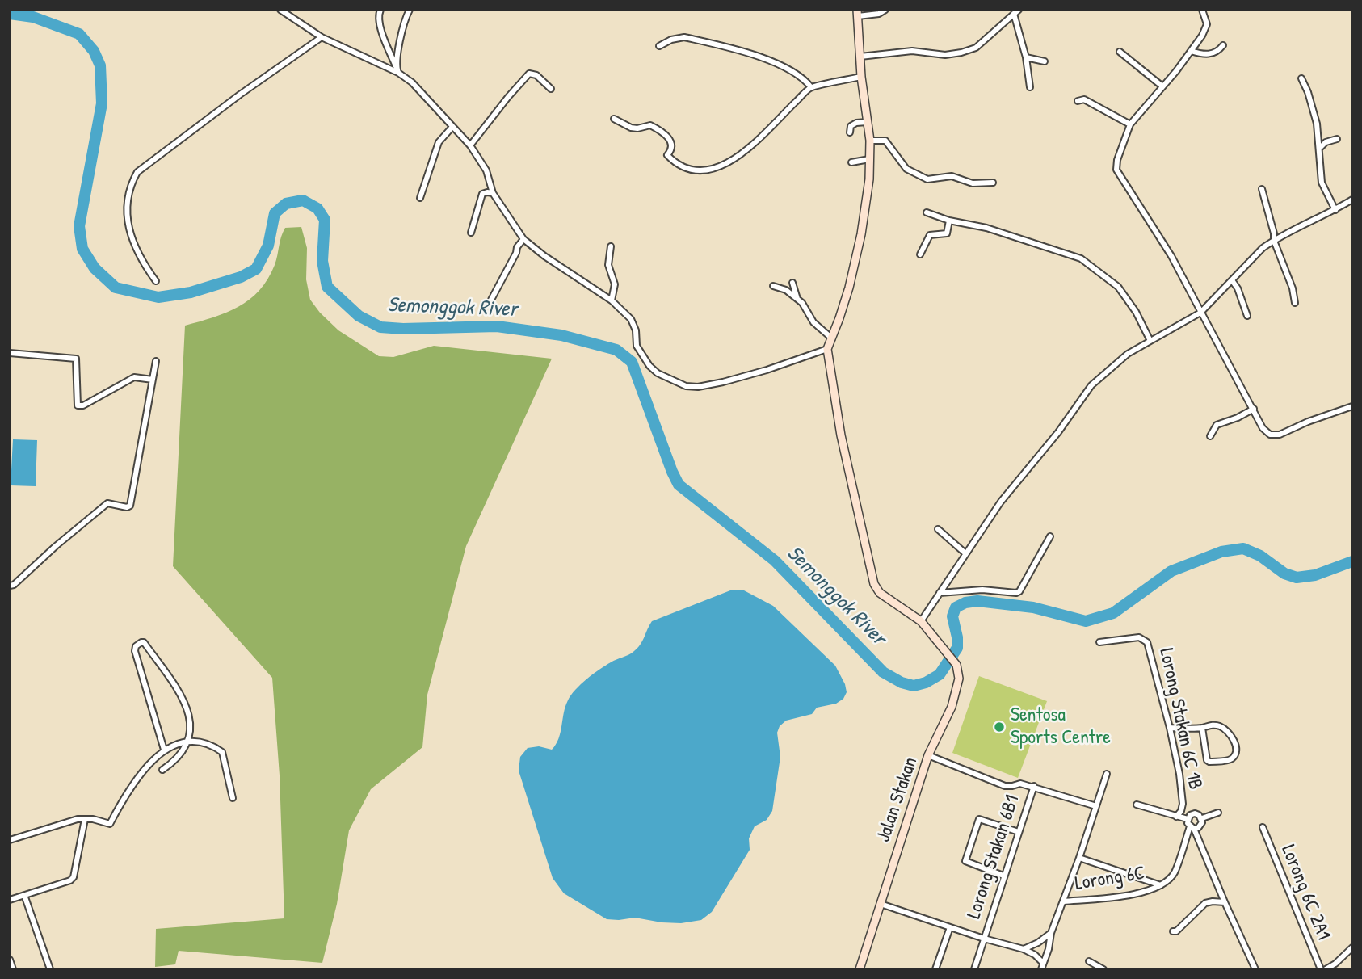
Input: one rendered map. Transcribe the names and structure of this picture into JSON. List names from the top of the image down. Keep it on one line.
{"streets":{"main road":["Jalan Stakan"],"street":["Lorong Stakan 6C 1B","Lorong Stakan 6B1","Lorong 6C","Lorong 6C 2A1"]},"water":["Semonggok River"],"places":["Sentosa Sports Centre"]}
